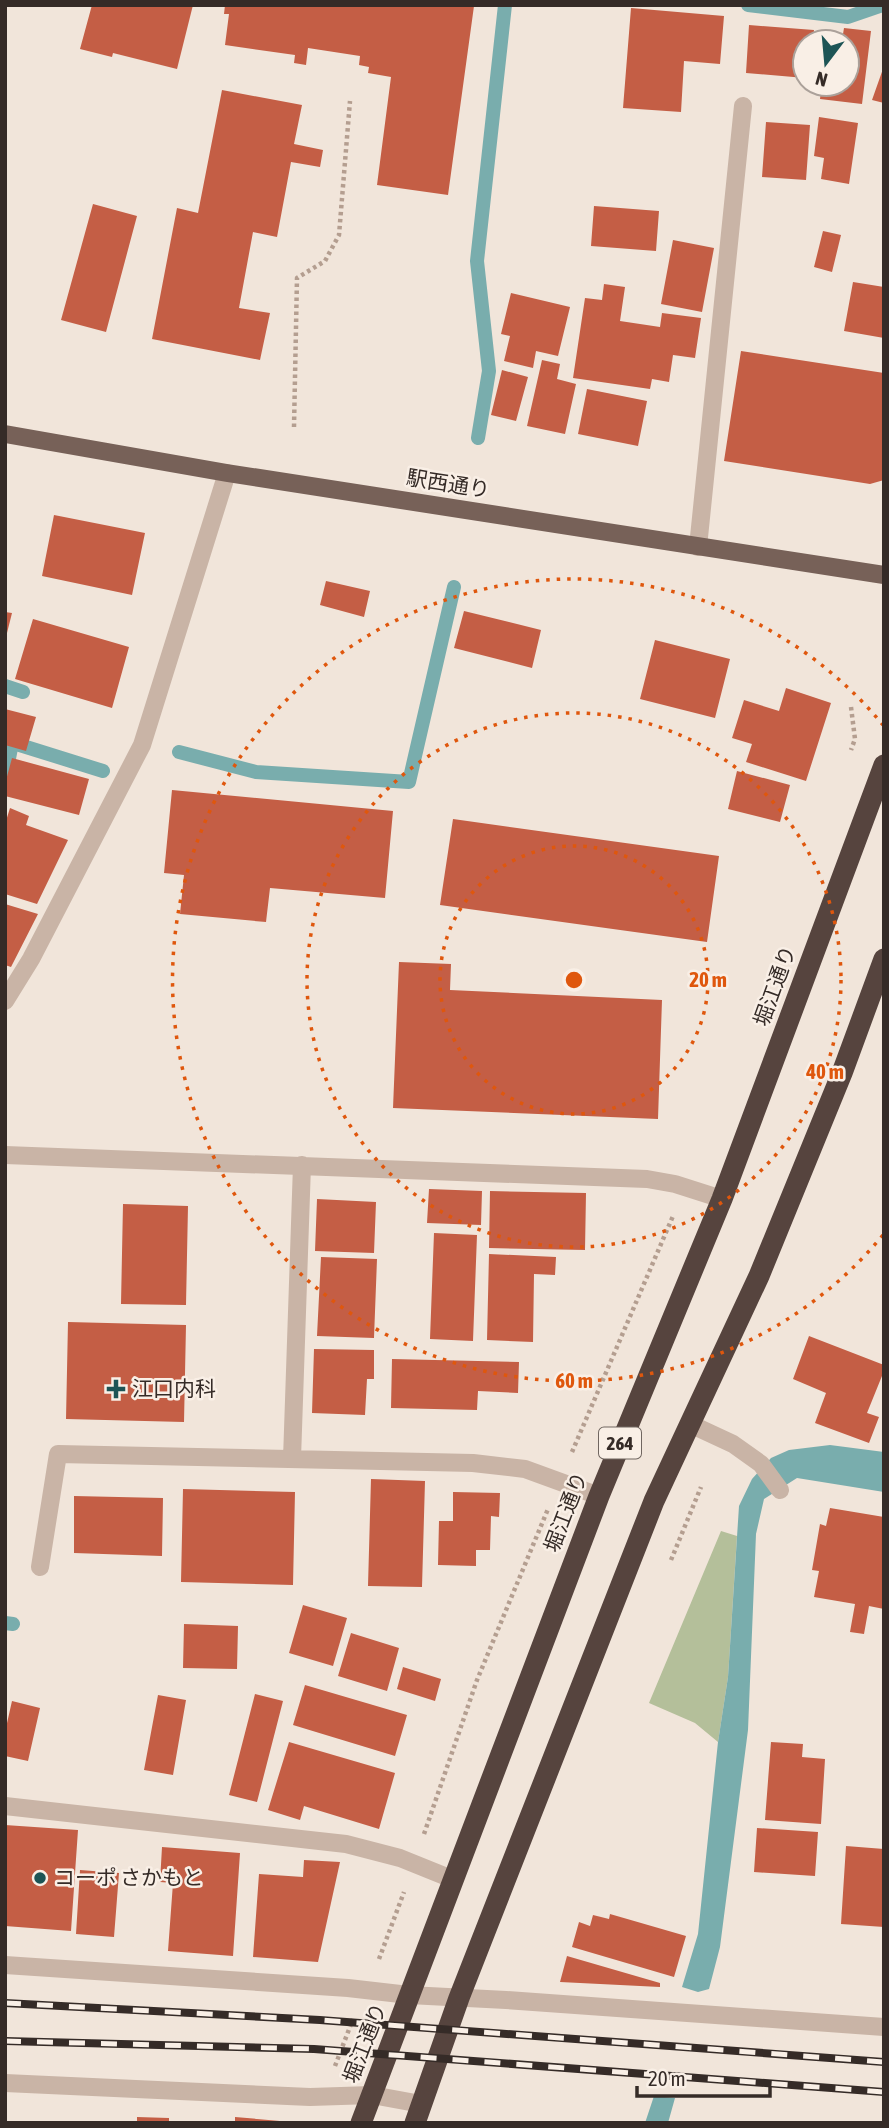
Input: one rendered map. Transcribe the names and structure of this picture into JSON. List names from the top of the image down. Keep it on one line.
{"streets":{"highway":["堀江通り","264"],"main road":["駅西通り"]},"places":{"health":["江口内科"],"other":["コーポ さかもと"]},"scale_bar":"20 m","north":"bottom","rings":["20 m","40 m","60 m"]}
